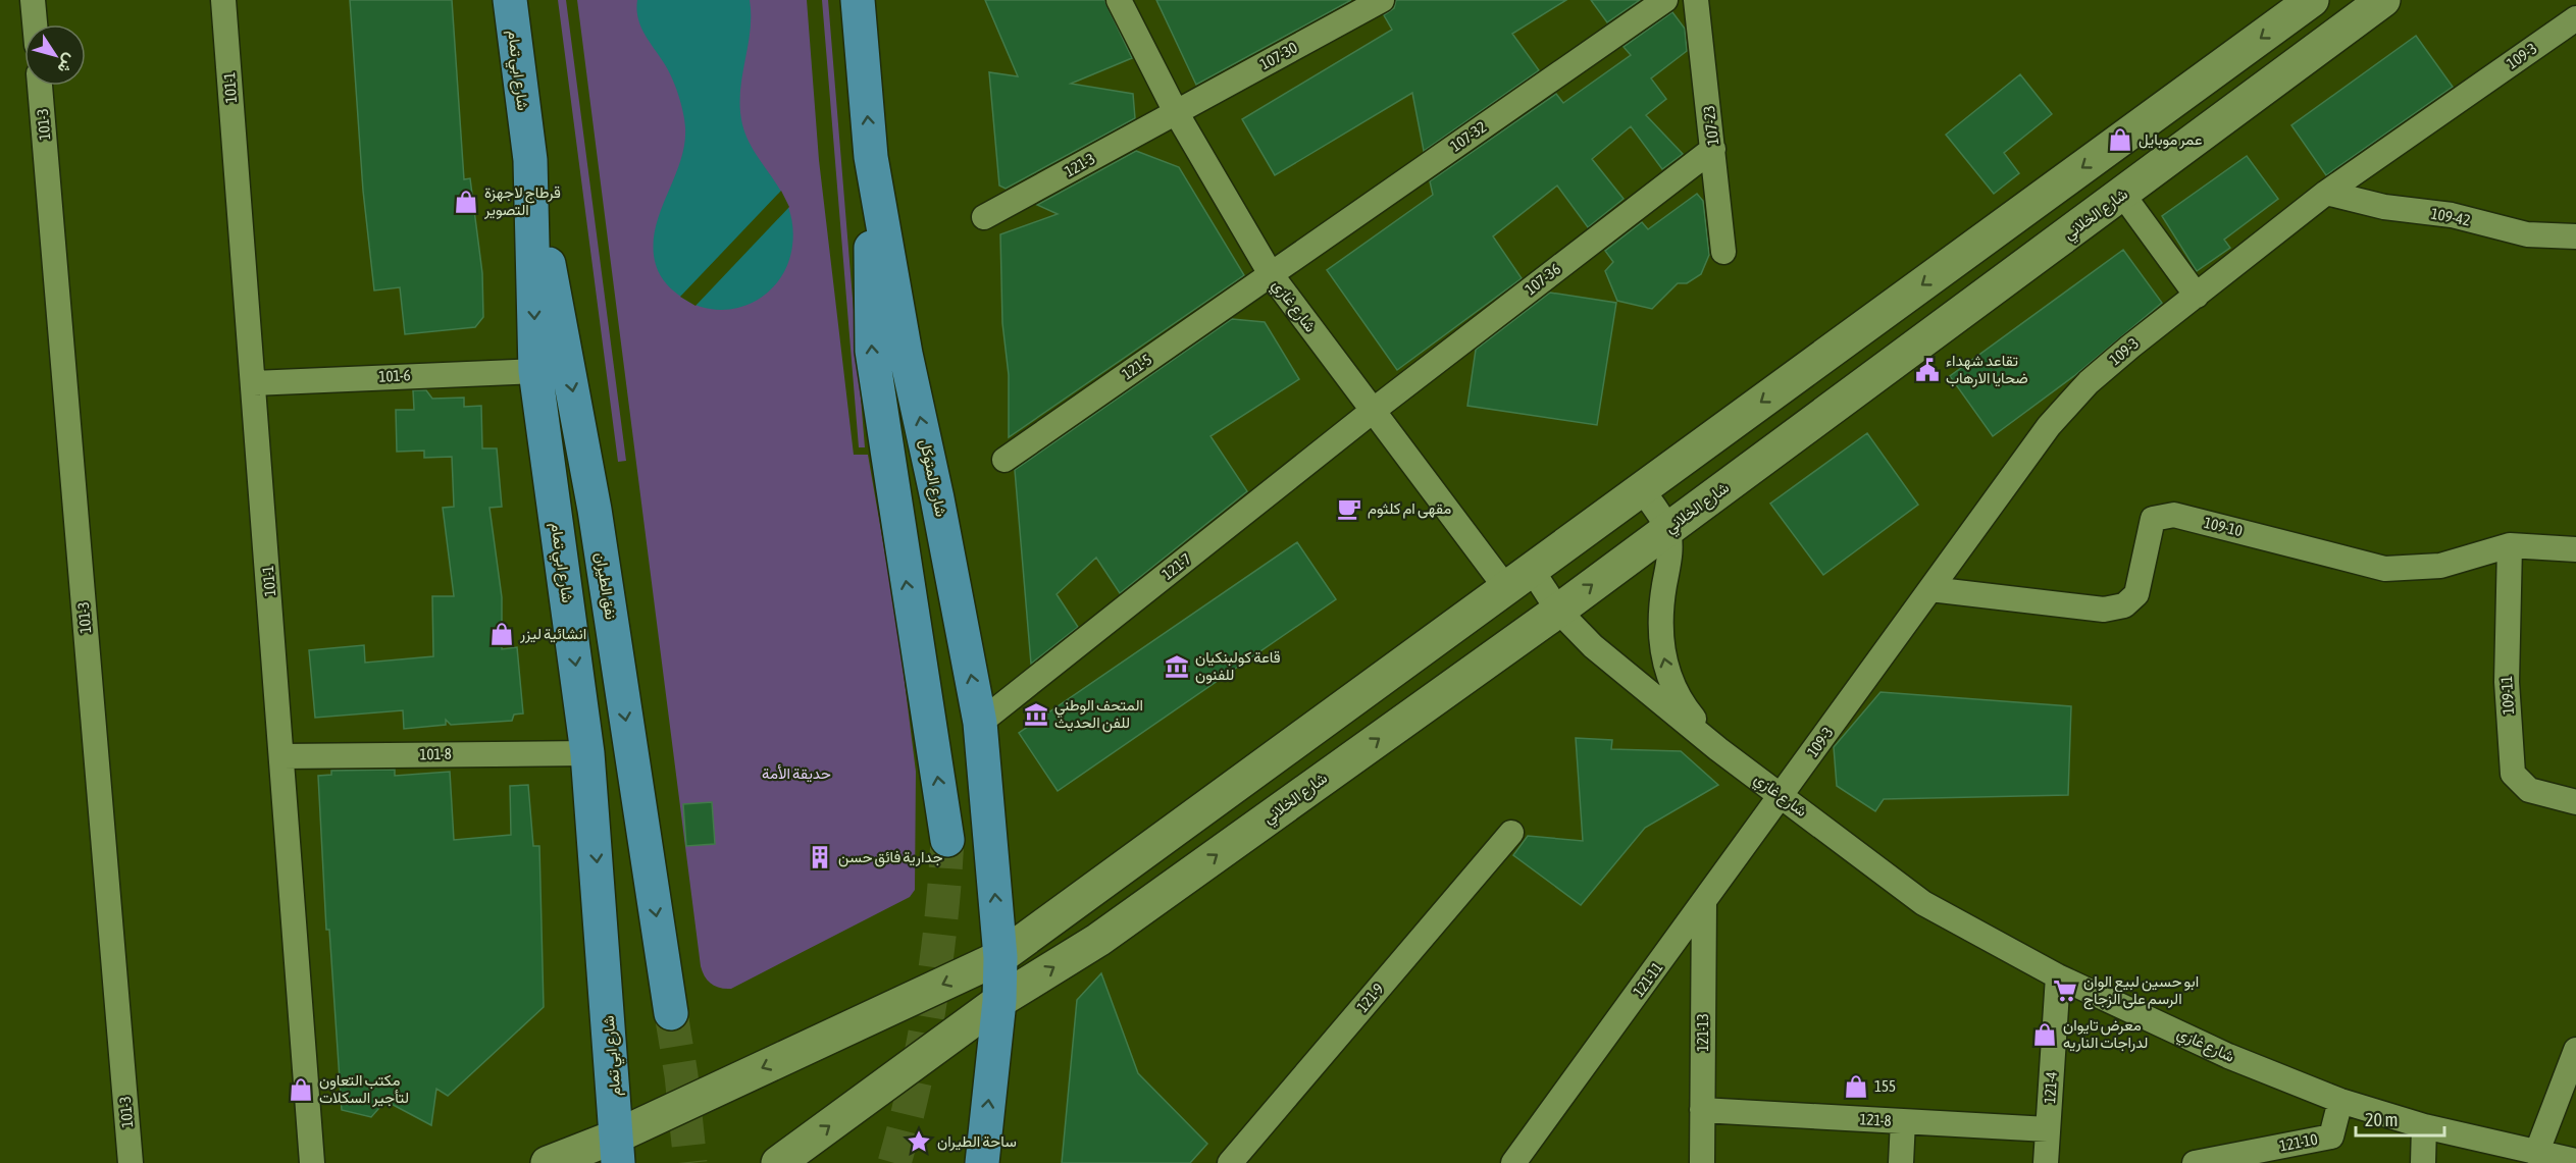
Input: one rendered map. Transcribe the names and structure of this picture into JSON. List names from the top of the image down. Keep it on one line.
{"streets":{"main road":["شارع ابي تمام","شارع الخلاني","شارع المتوكل","نفق الطيران"],"street":["107-30","109-3","101-1","101-3","107-23","107-32","121-3","109-42","107-36","شارع غازي","121-5","101-6","109-10","121-7","109-11","101-8","121-11","121-9","121-13","121-4","121-8","121-10"]},"crossings":[["107-30","121-3"],["107-30","شارع غازي"],["109-3","109-42"],["109-3","شارع غازي"],["109-3","109-10"],["109-3","121-11"],["شارع ابي تمام","101-6"],["شارع ابي تمام","نفق الطيران"],["شارع ابي تمام","101-8"],["101-1","101-6"],["101-1","101-8"],["107-23","107-36"],["107-32","شارع غازي"],["107-32","121-5"],["121-3","شارع غازي"],["شارع الخلاني","شارع غازي"],["107-36","شارع غازي"],["107-36","121-7"],["شارع غازي","121-5"],["شارع غازي","121-7"],["شارع غازي","121-11"],["شارع غازي","121-4"],["شارع غازي","121-10"],["شارع المتوكل","121-7"],["109-10","109-11"],["121-11","121-13"],["121-13","121-8"],["121-4","121-8"]],"one_way":["شارع ابي تمام"],"parks":["حديقة الأمة"],"places":{"shop":["عمر موبايل","قرطاج لاجهزة التصوير","انشائية ليزر","معرض تايوان لدراجات الناريه","155","مكتب التعاون لتأجير السكلات"],"public building":["تقاعد شهداء ضحايا الارهاب"],"cafe":["مقهى ام كلثوم"],"museum":["قاعة كولبنكيان للفنون","المتحف الوطني للفن الحديث"],"building":["جدارية فائق حسن"],"supermarket":["ابو حسين لبيع الوان الرسم على الزجاج"],"place":["ساحة الطيران"]},"scale_bar":"20 m","north":"bottom right"}
